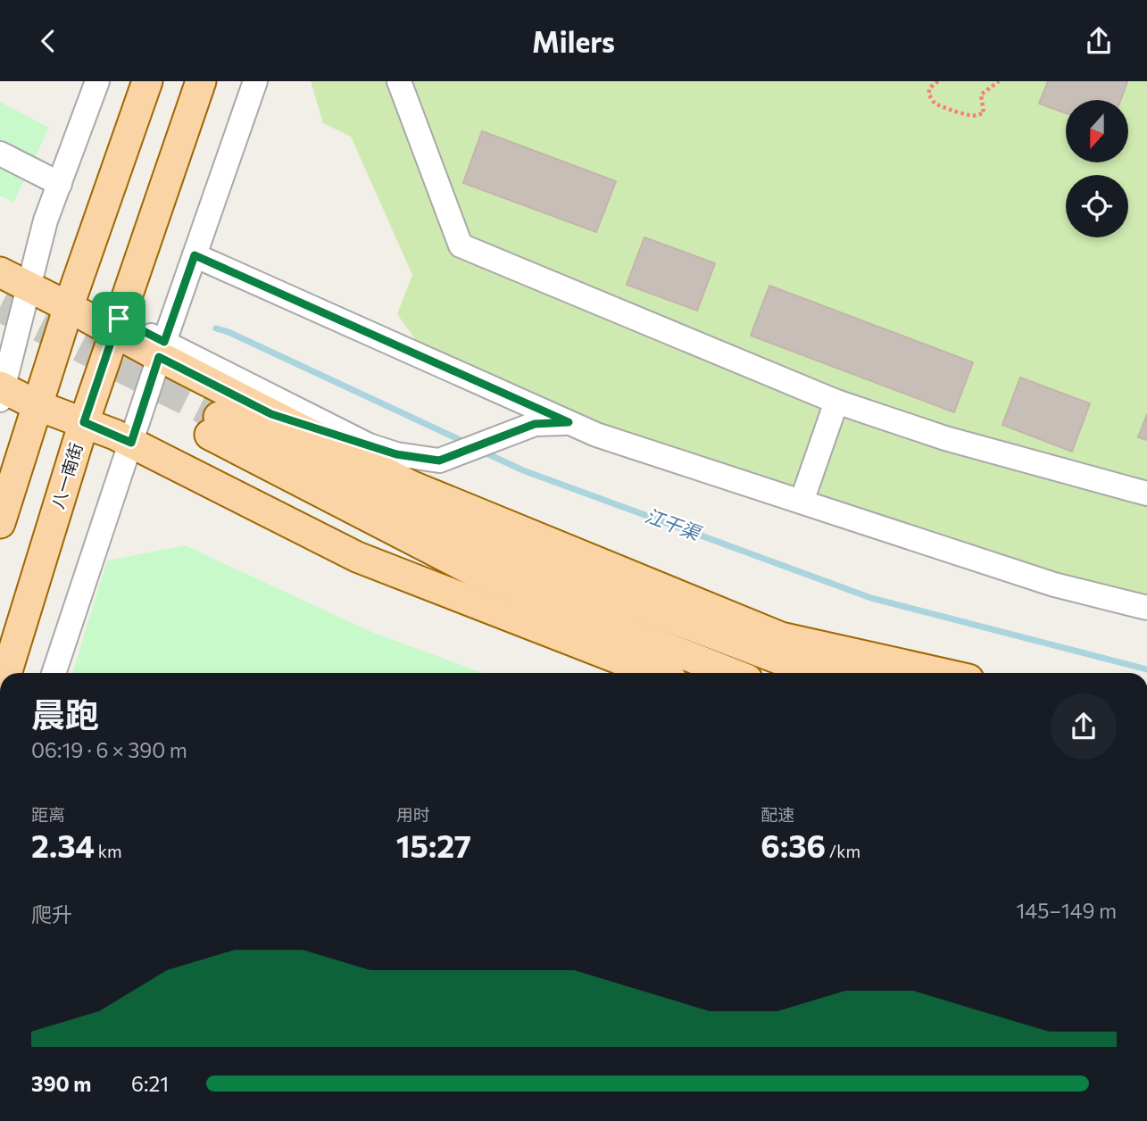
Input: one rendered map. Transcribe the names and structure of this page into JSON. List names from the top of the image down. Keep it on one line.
{"streets":{"main road":["八一南街"]},"water":["江干渠"],"north":"bottom","page":{"header":"Milers","heading":["晨跑","06:19 · 6 × 390 m"],"stats":[["距离","2.34 km"],["用时","15:27"],["配速","6:36 /km"]],"chart":["爬升","145–149 m"],"list":[{"name":"390 m","note":"6:21"}]}}
